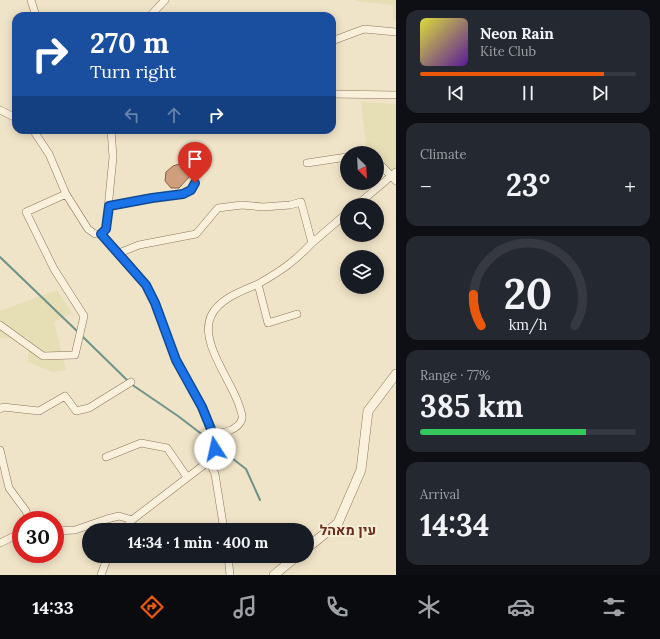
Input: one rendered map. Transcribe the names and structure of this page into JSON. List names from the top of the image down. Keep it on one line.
{"districts":["עין מאהל"],"north":"bottom right","page":{"turn":["270 m","Turn right"],"song":["Neon Rain","Kite Club"],"tile":["Climate",["Range · 77%","385 km"],["Arrival","14:34"]],"heat":["−","23°","+"],"limit":"30","trip":"14:34 · 1 min · 400 m","tabs":"14:33","gauge":["20","km/h"]}}
